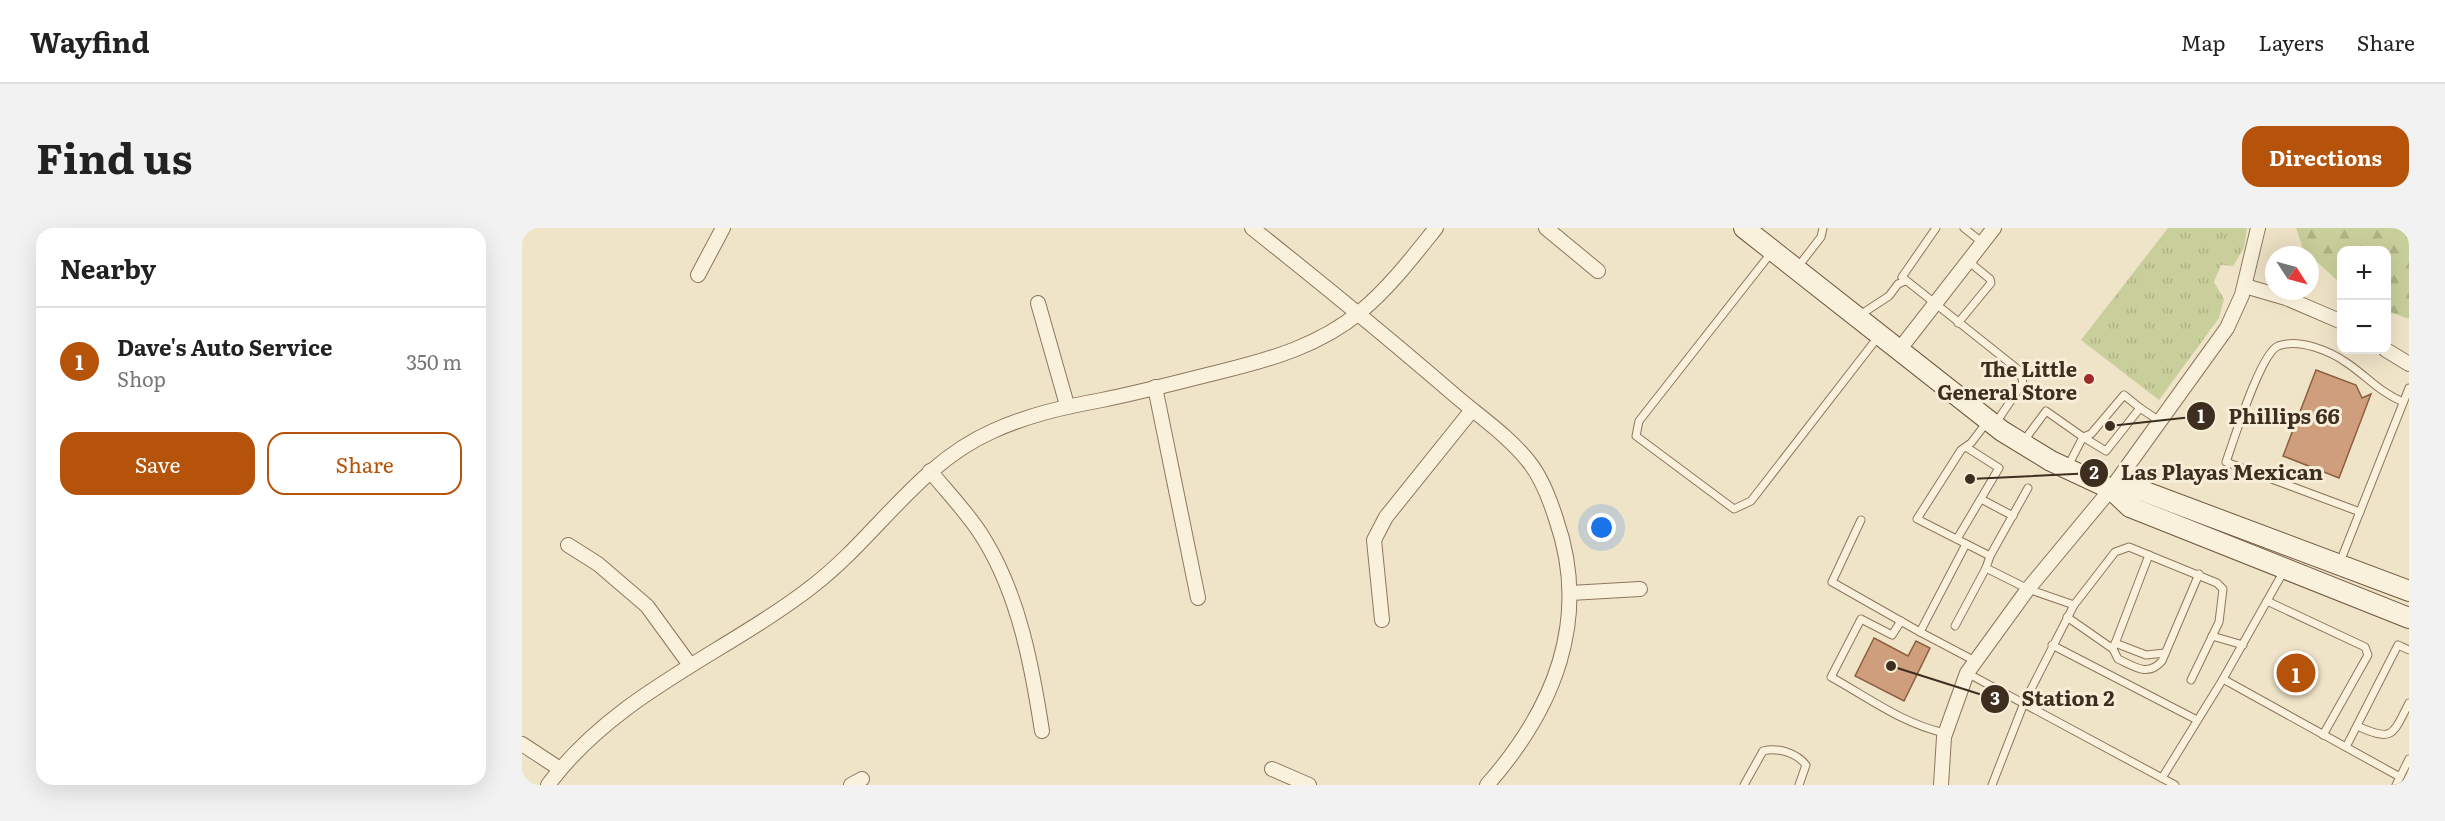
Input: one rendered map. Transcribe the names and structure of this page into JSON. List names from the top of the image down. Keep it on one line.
{"places":["The Little General Store","Phillips 66","Las Playas Mexican","Station 2"],"north":"bottom right","page":{"header":"Wayfind","nav":["Map","Layers","Share"],"title":"Find us","buttons":["Directions",["Save","Share"]],"heading":"Nearby","map_buttons":["+","−"],"list":[{"mark":"1","name":"Dave's Auto Service","note":"Shop","value":"350 m"}],"pins":"1"}}
